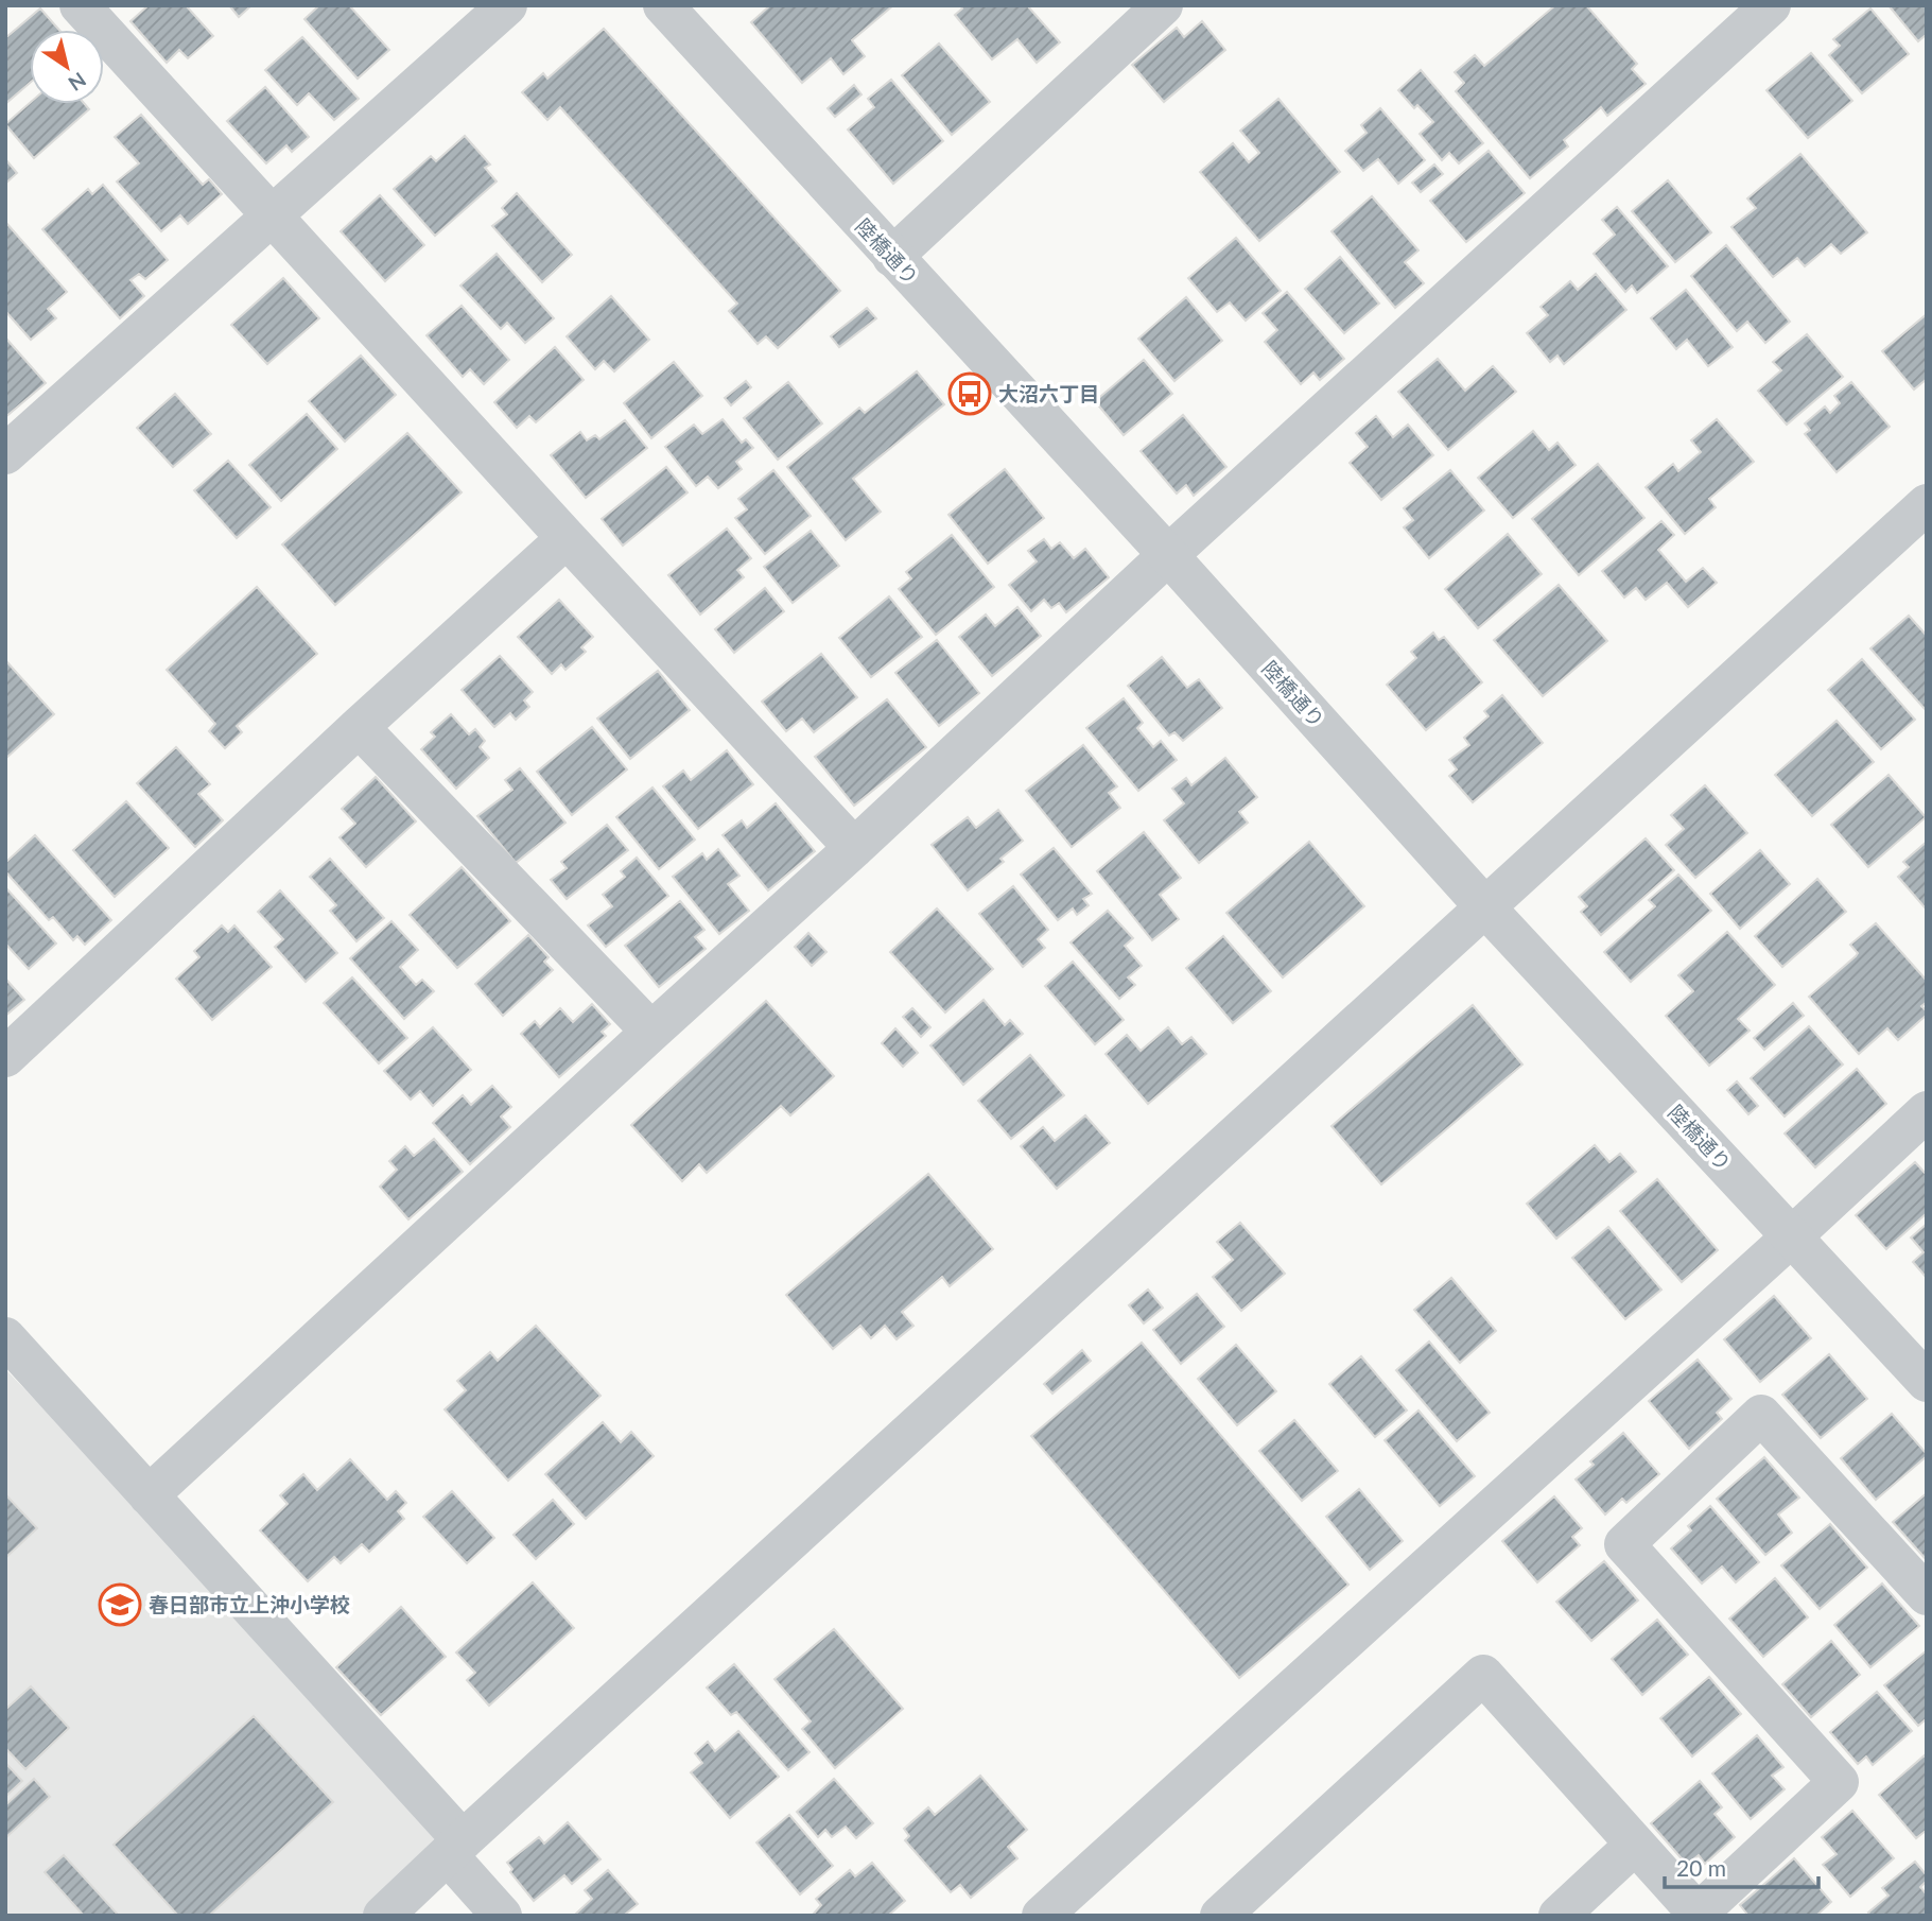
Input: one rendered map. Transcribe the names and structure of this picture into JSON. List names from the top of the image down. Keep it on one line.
{"streets":{"street":["陸橋通り"]},"places":{"bus stop":["大沼六丁目"],"school or university":["春日部市立上沖小学校"]},"scale_bar":"20 m","north":"bottom right"}
